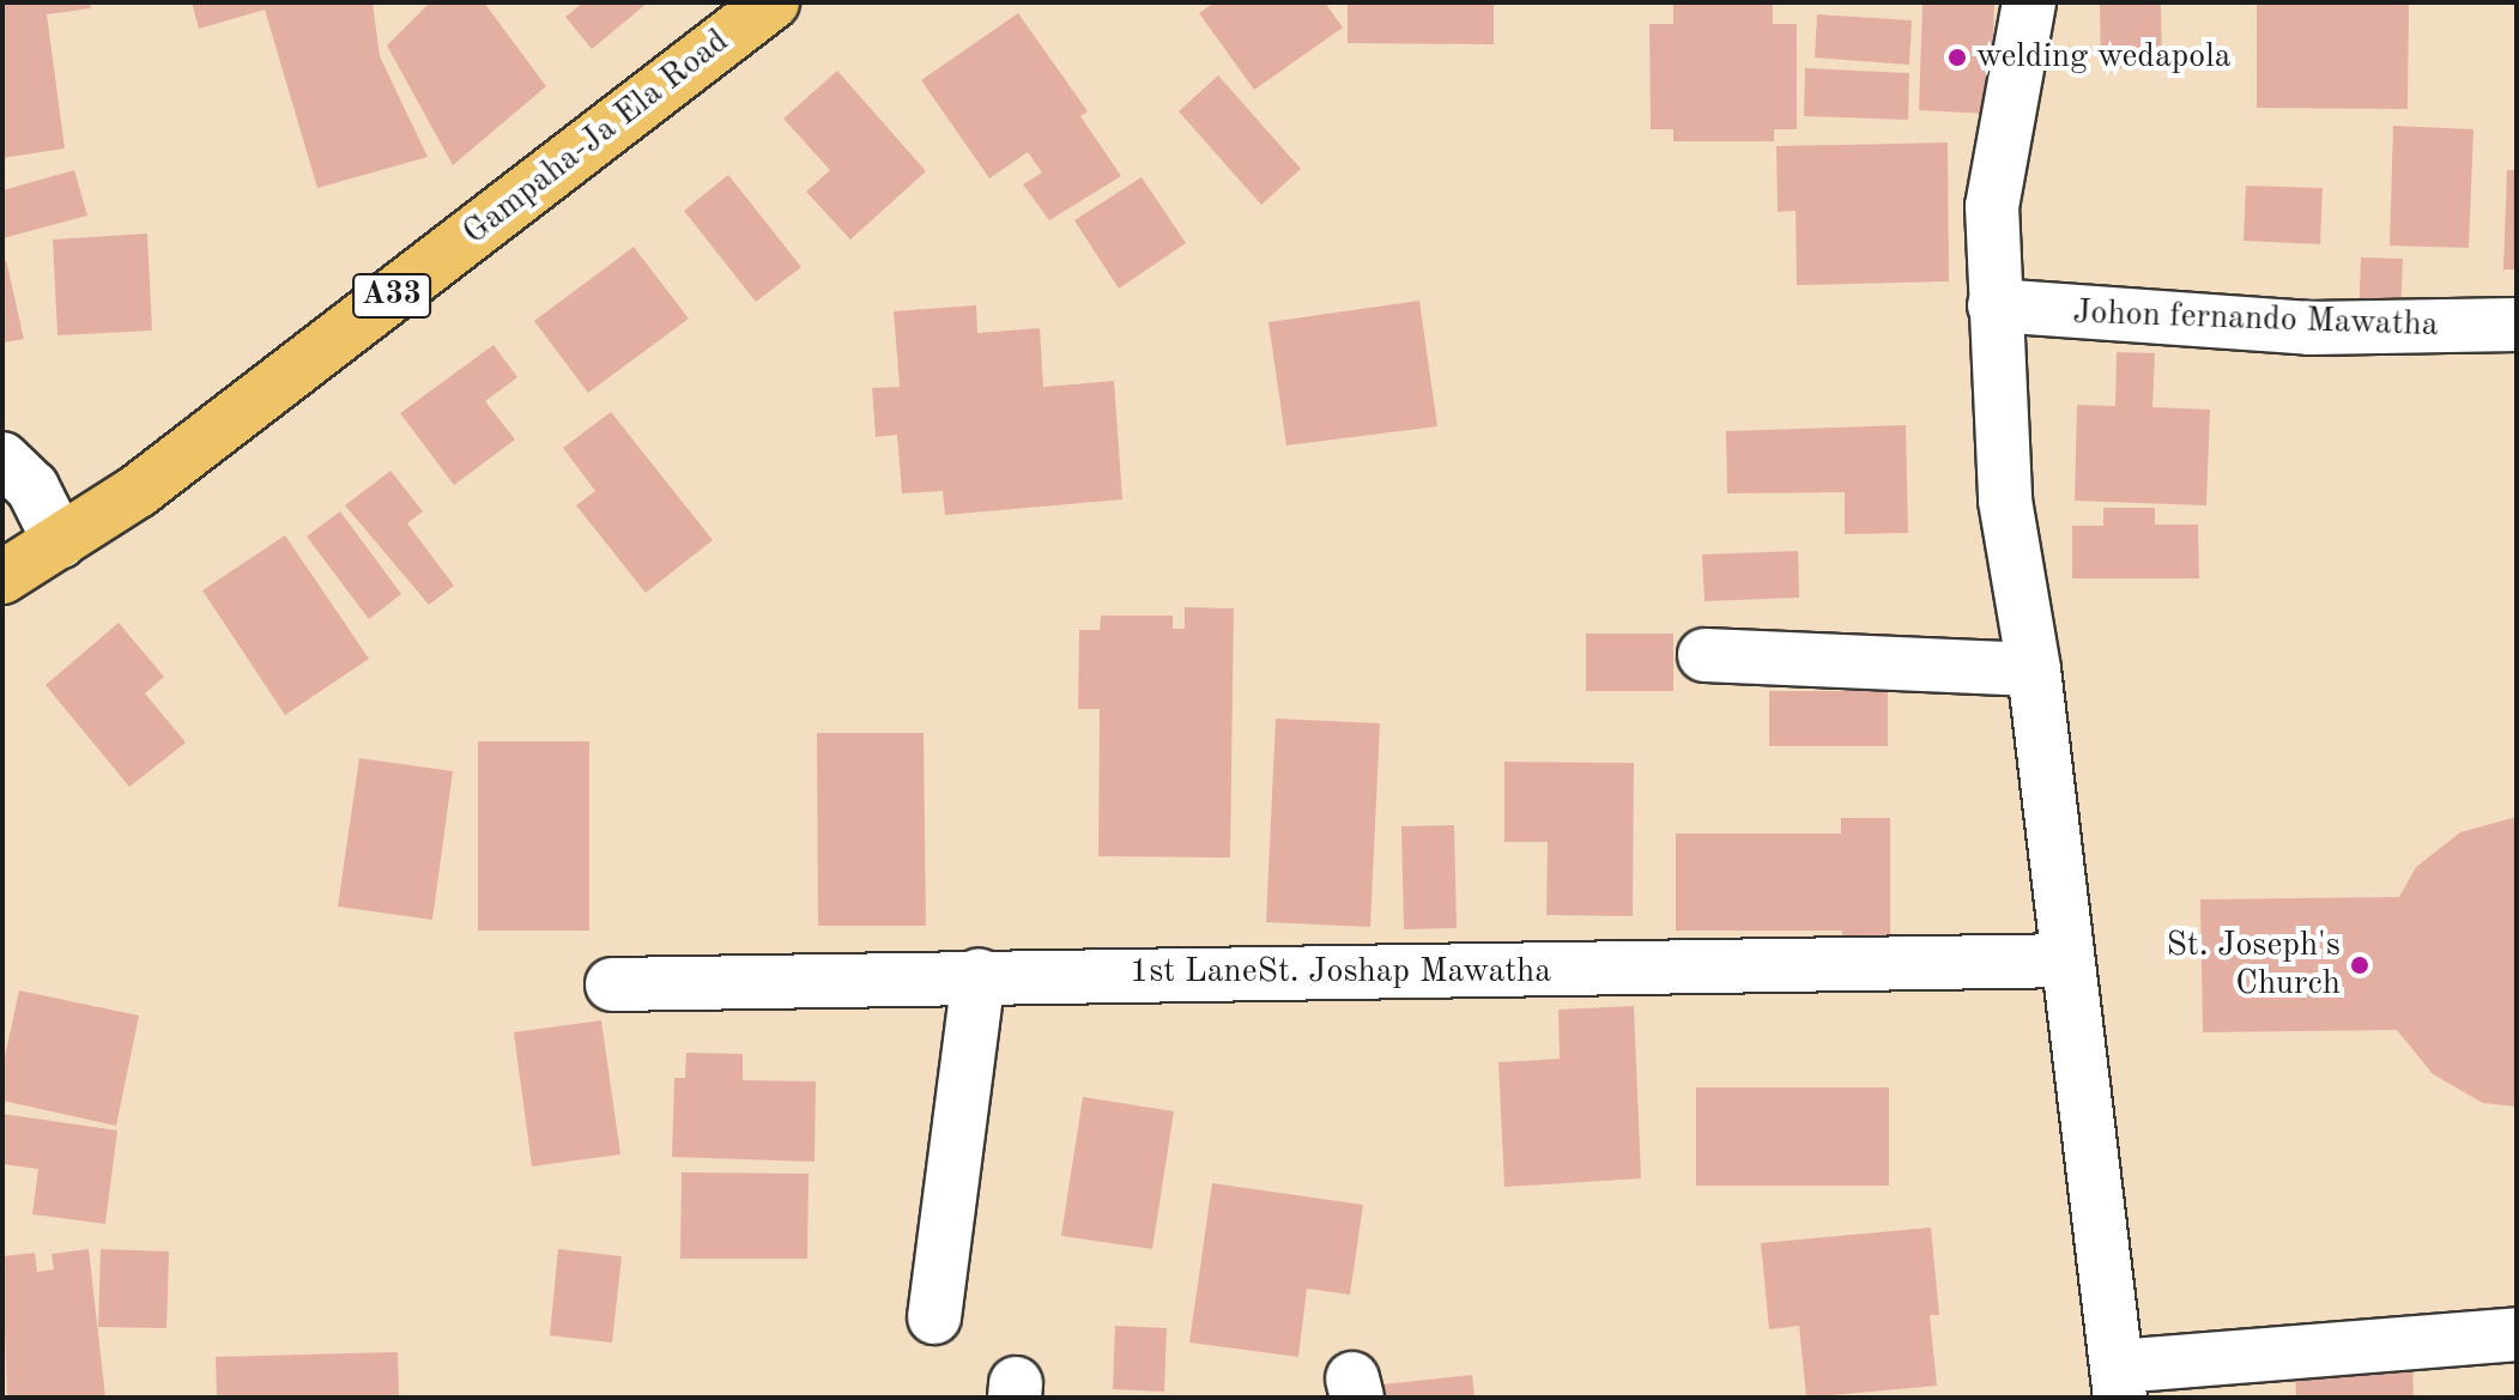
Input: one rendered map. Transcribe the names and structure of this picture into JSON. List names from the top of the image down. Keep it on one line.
{"streets":{"highway":["Gampaha-Ja Ela Road","A33"],"street":["Johon fernando Mawatha","1st LaneSt. Joshap Mawatha"]},"places":["welding wedapola","St. Joseph's Church"]}
